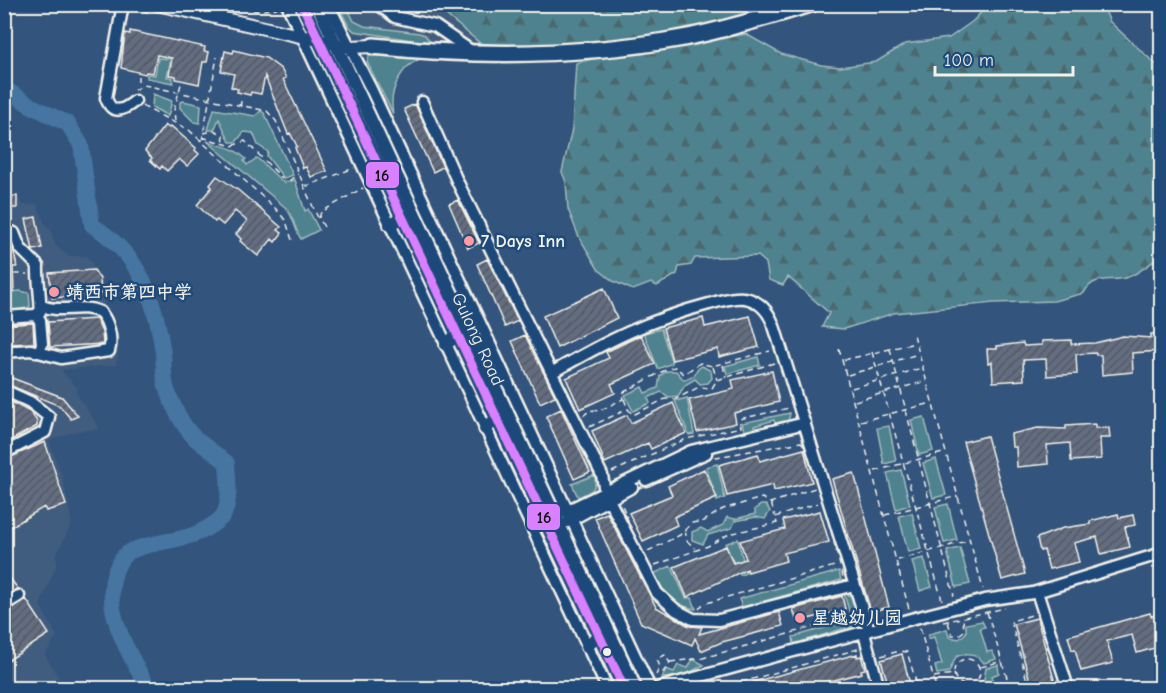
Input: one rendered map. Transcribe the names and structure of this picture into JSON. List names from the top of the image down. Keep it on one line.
{"streets":{"main road":["Gulong Road"]},"places":["7 Days Inn","靖西市第四中学","星越幼儿园"],"lines":["transit line 16"],"scale_bar":"100 m"}
